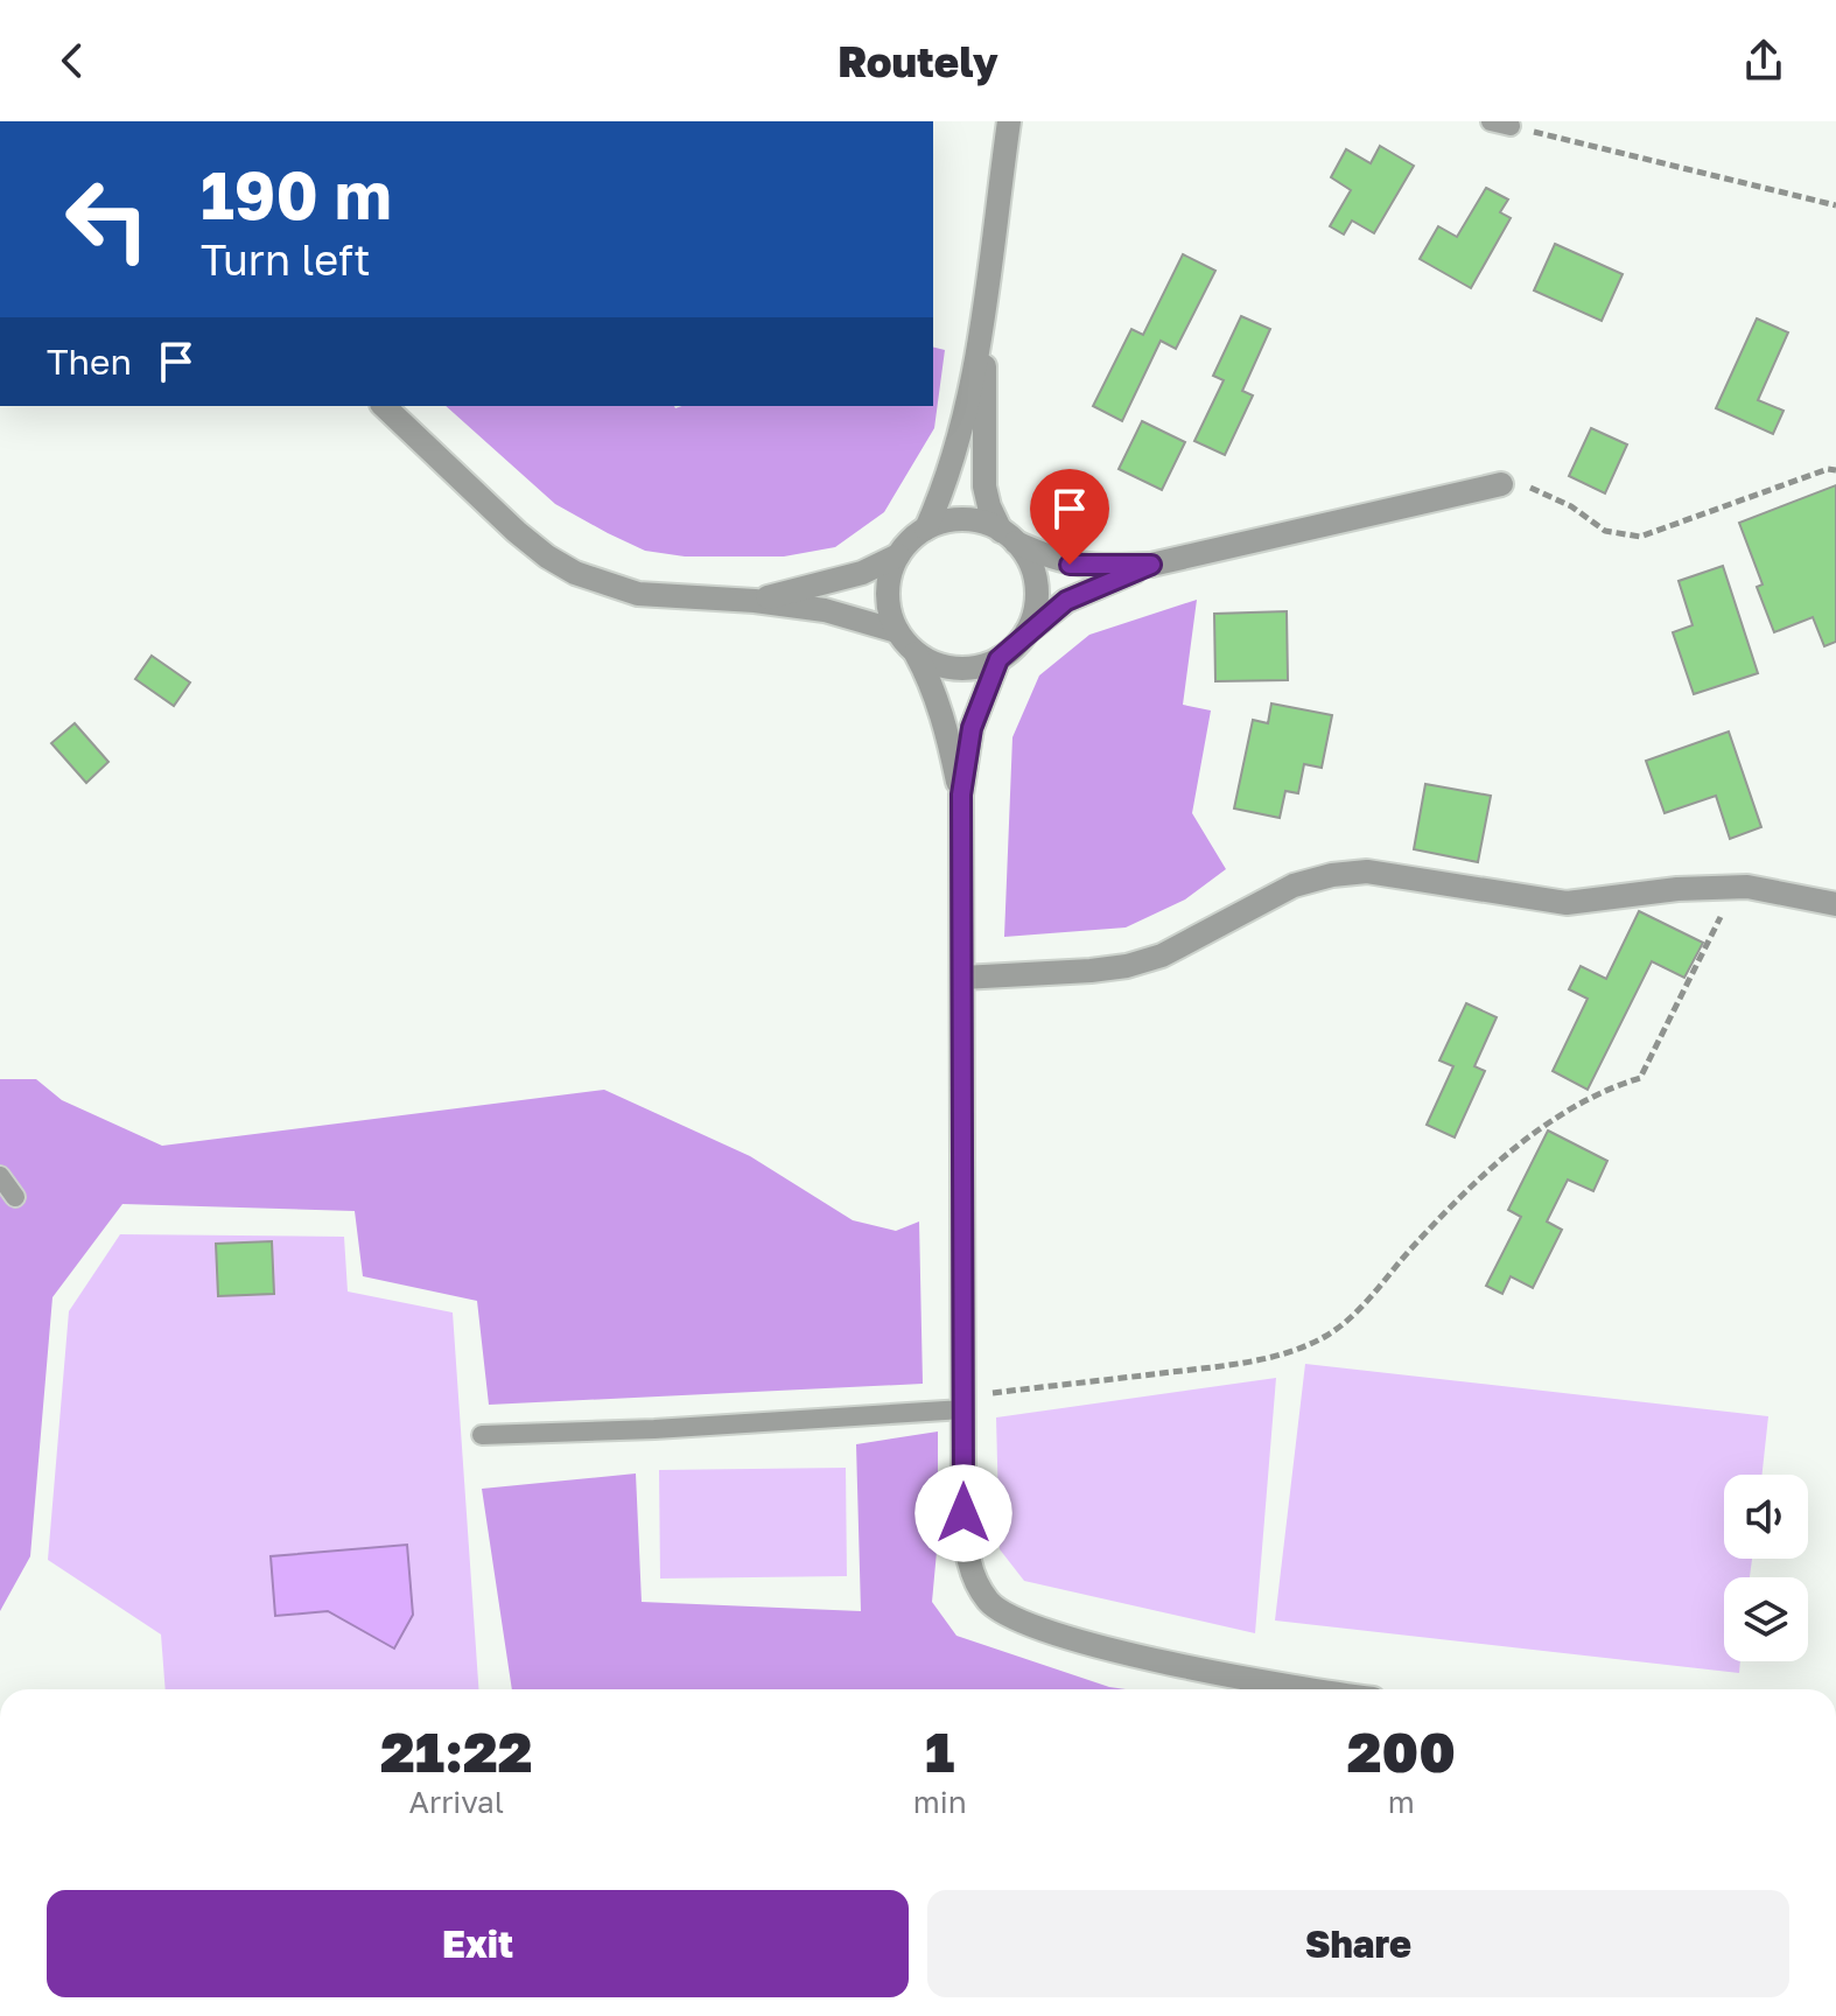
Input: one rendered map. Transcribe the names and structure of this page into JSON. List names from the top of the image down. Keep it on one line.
{"page":{"header":"Routely","turn":["190 m","Turn left"],"then":"Then","eta":["21:22","Arrival","1","min","200","m"],"buttons":["Exit","Share"]}}
